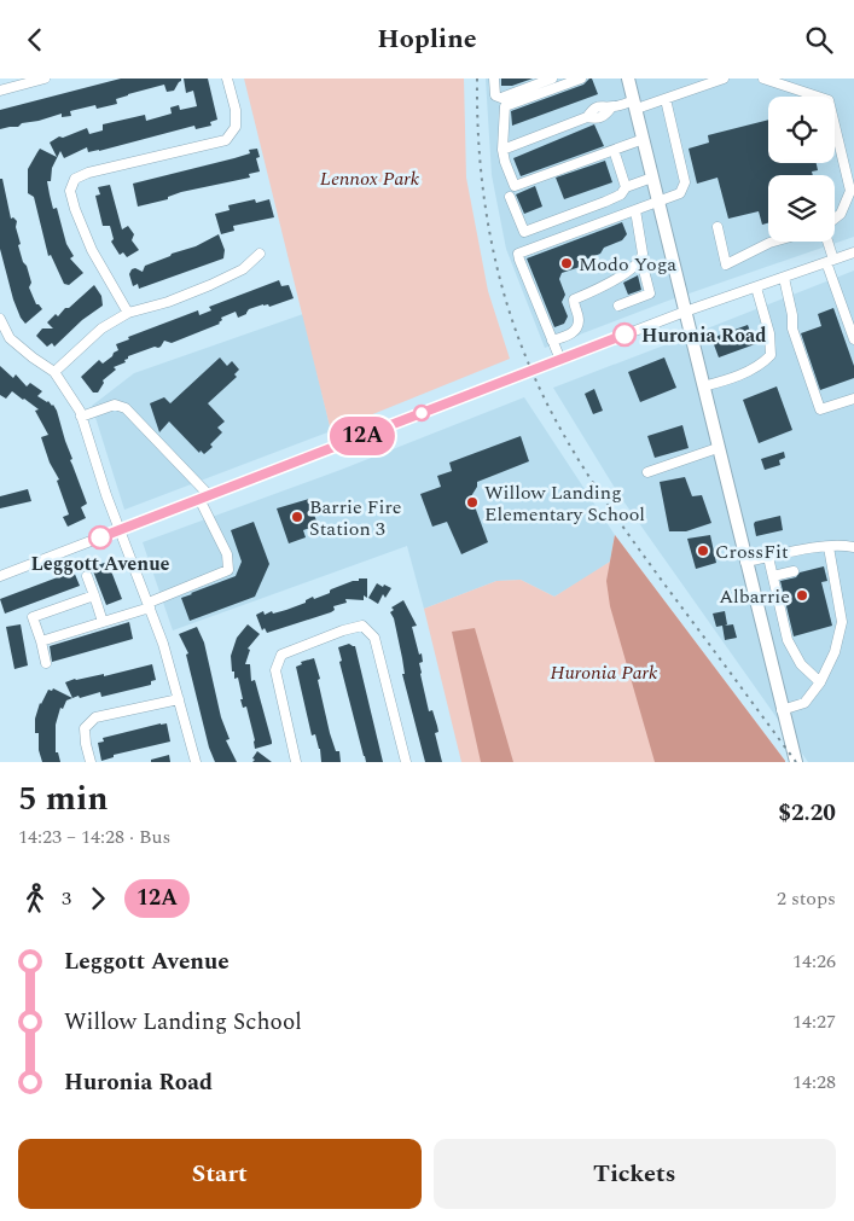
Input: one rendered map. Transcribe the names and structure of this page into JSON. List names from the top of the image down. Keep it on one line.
{"parks":["Lennox Park","Huronia Park"],"places":["Modo Yoga","Huronia Road","Willow Landing Elementary School","Barrie Fire Station 3","Leggott Avenue","CrossFit","Albarrie"],"lines":["bus line 12A"],"page":{"header":"Hopline","on_map":"12A","heading":["5 min","14:23 – 14:28 · Bus","$2.20"],"legs":["3","12A","2 stops"],"list":[{"name":"Leggott Avenue","value":"14:26"},{"name":"Willow Landing School","value":"14:27"},{"name":"Huronia Road","value":"14:28"}],"buttons":["Start","Tickets"]}}
